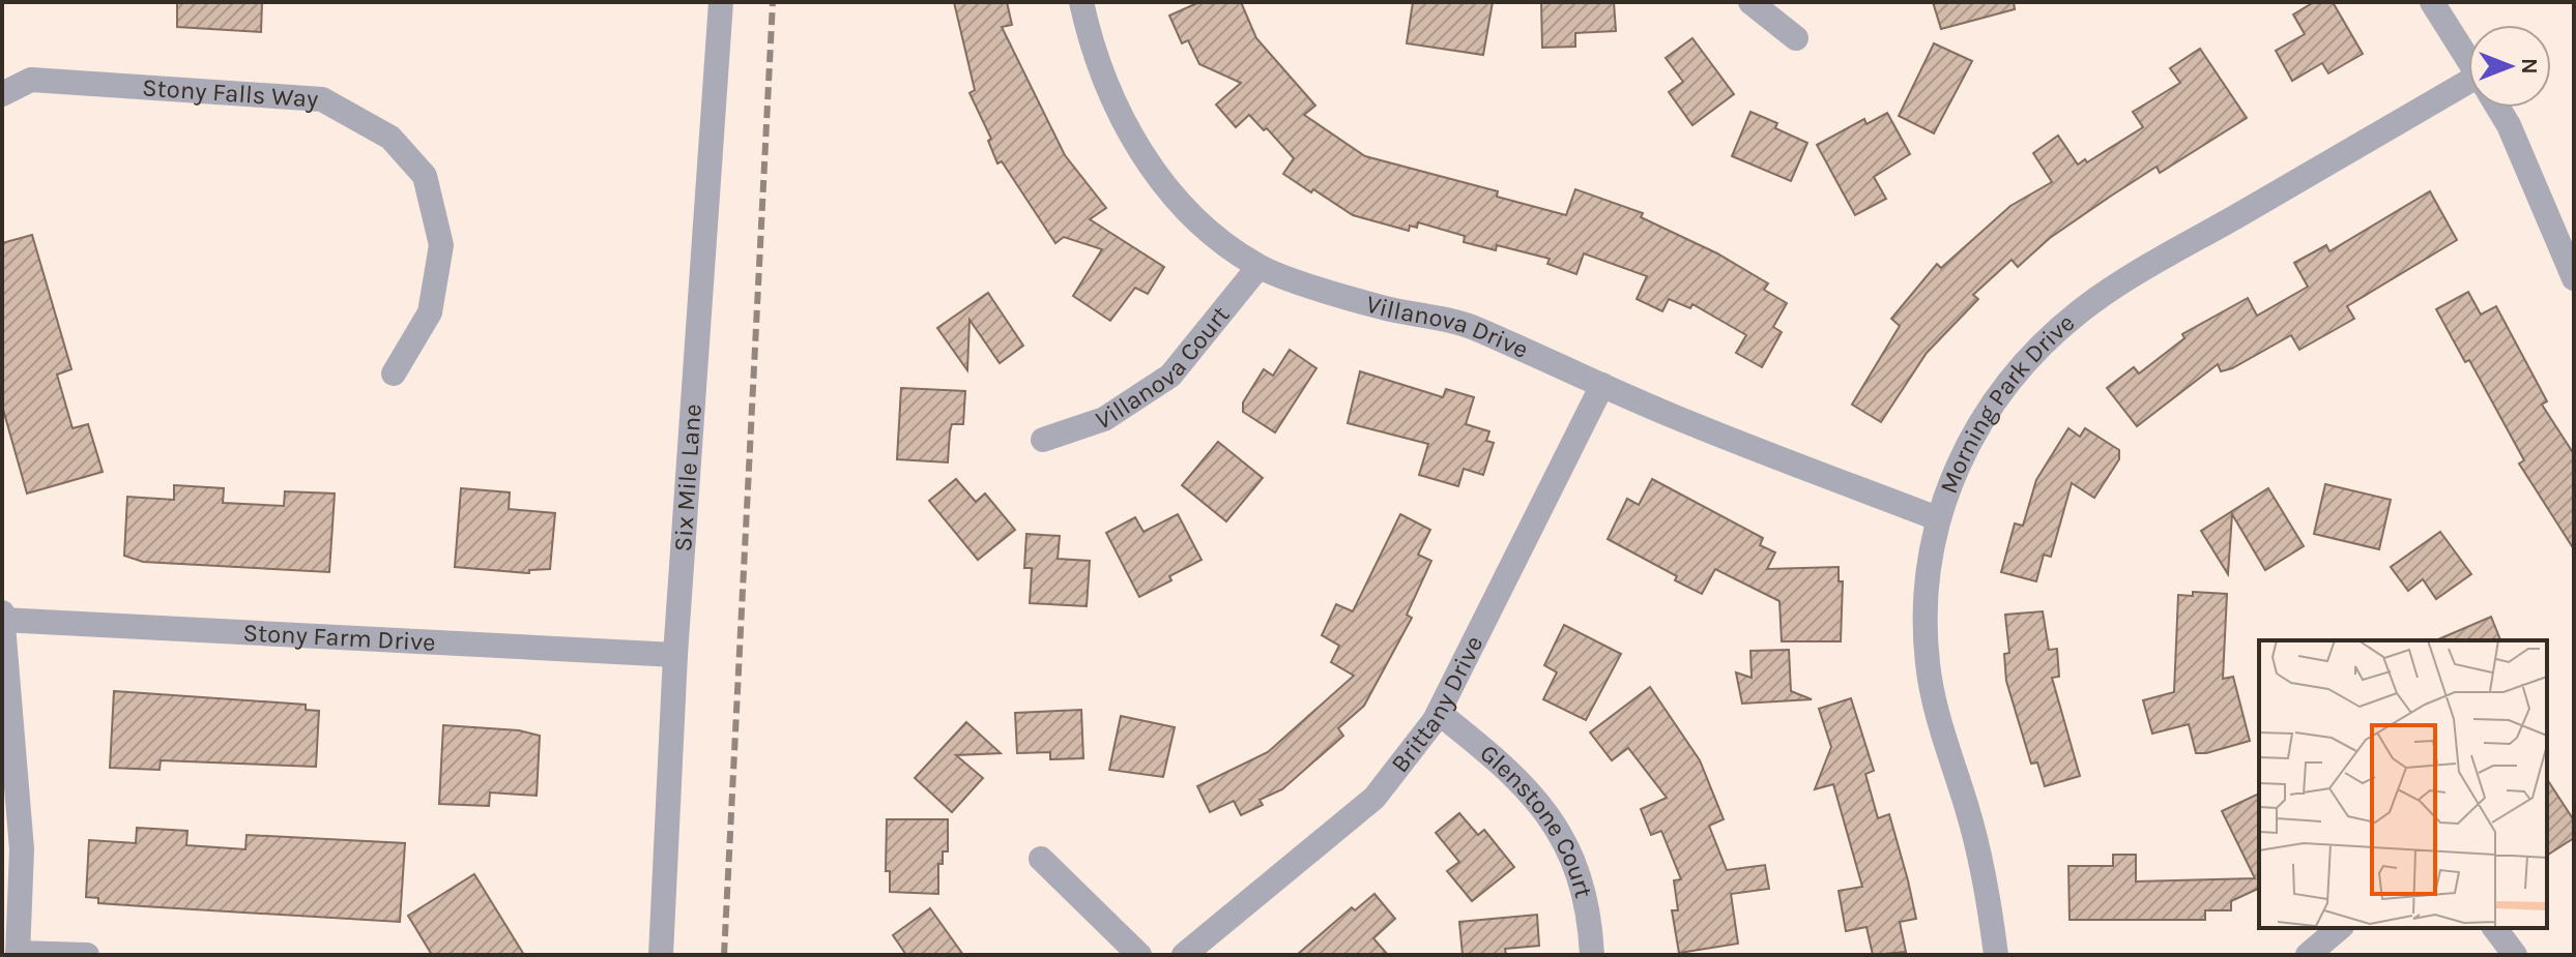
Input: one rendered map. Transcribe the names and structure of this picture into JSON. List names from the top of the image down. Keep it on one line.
{"streets":{"street":["Stony Falls Way","Villanova Drive","Villanova Court","Morning Park Drive","Six Mile Lane","Stony Farm Drive","Brittany Drive","Glenstone Court"]},"crossings":[["Villanova Drive","Villanova Court"],["Villanova Drive","Morning Park Drive"],["Villanova Drive","Brittany Drive"],["Six Mile Lane","Stony Farm Drive"],["Brittany Drive","Glenstone Court"]],"north":"right"}
